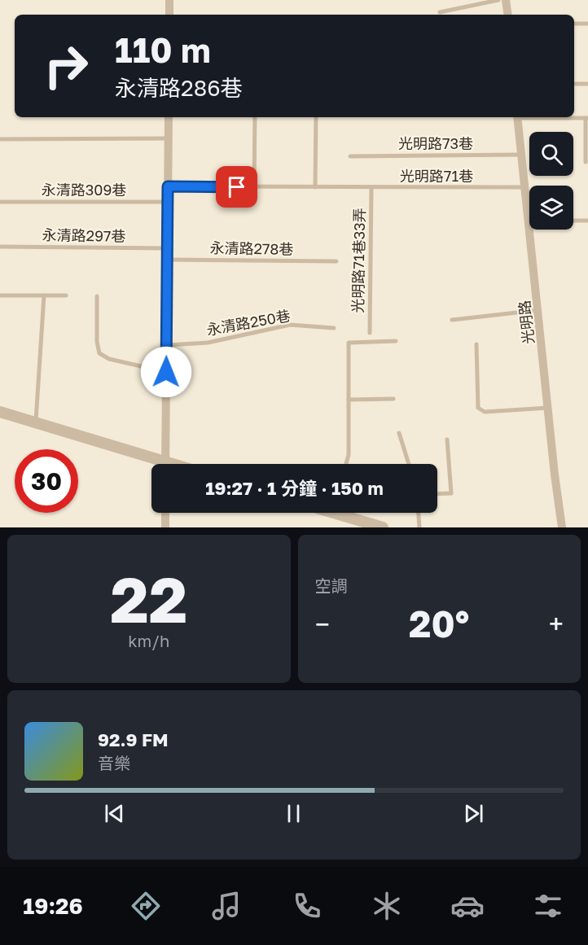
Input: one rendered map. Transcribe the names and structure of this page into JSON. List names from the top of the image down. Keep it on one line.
{"streets":{"street":["光明路"],"lane":["光明路73巷","光明路71巷","永清路309巷","永清路297巷","永清路278巷","光明路71巷33弄","永清路250巷"]},"crossings":[["光明路73巷","光明路"],["光明路71巷","光明路71巷33弄"],["光明路71巷","光明路"]],"page":{"turn":["110 m","永清路286巷"],"limit":"30","trip":"19:27 · 1 分鐘 · 150 m","tile":[["22","km/h"],"空調"],"heat":["−","20°","+"],"song":["92.9 FM","音樂"],"tabs":"19:26"}}
